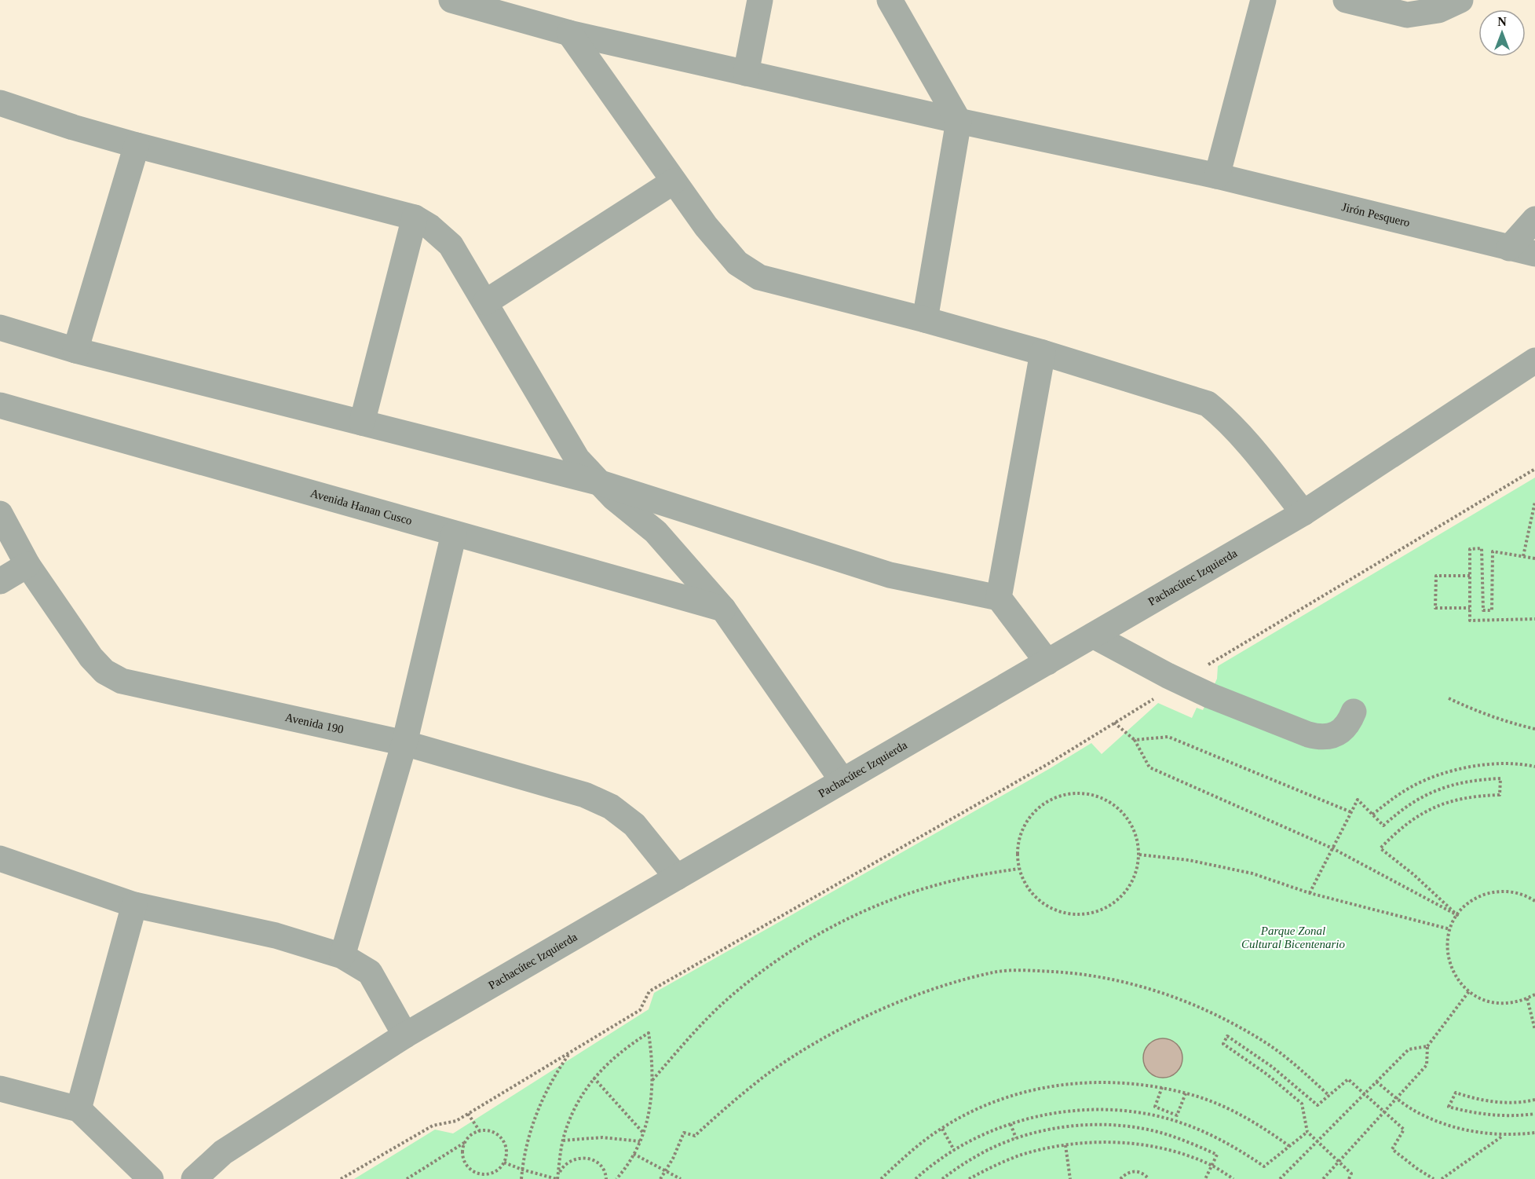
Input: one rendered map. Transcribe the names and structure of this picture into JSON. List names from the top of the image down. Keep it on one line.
{"streets":{"street":["Jirón Pesquero","Avenida Hanan Cusco","Pachacútec Izquierda","Avenida 190"]},"crossings":[["Pachacútec Izquierda","Avenida 190"]],"parks":["Parque Zonal Cultural Bicentenario"],"north":"top"}
